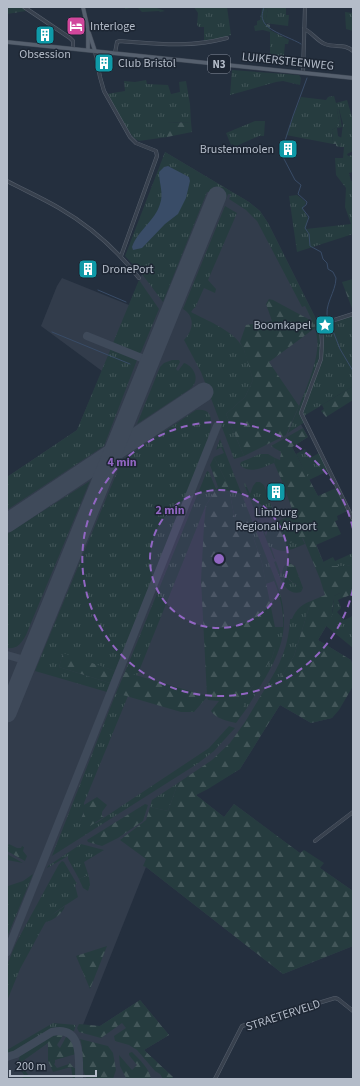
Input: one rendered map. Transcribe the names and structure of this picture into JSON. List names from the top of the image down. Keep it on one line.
{"streets":{"main road":["LUIKERSTEENWEG","N3"],"street":["STRAETERVELD"]},"places":{"hotel":["Interloge"],"building":["Obsession","Club Bristol","Brustemmolen","DronePort","Limburg Regional Airport"],"place":["Boomkapel"]},"scale_bar":"200 m","rings":["4 min","2 min"]}
